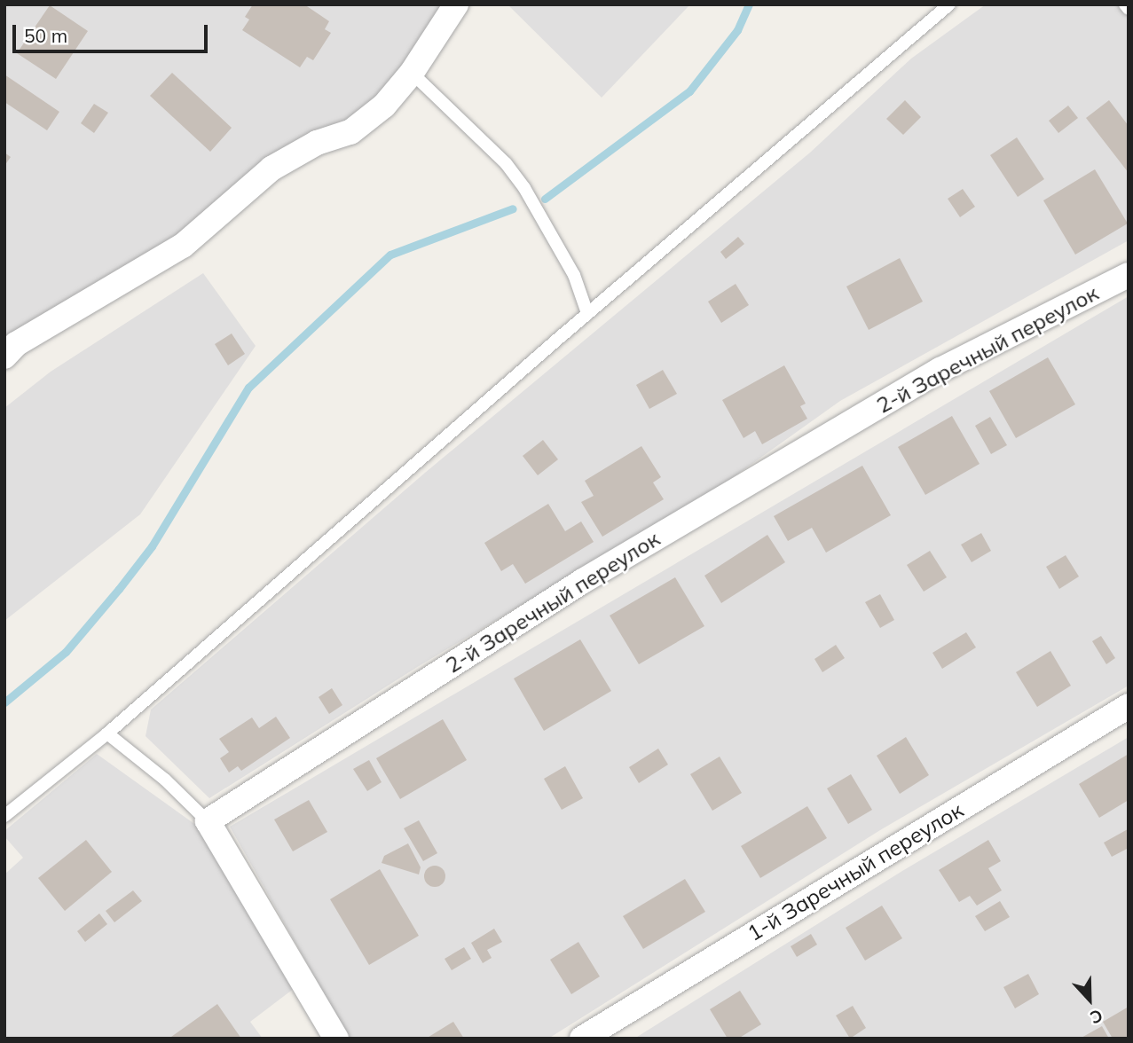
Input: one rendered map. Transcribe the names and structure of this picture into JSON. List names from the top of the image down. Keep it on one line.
{"streets":{"street":["2-й Заречный переулок","1-й Заречный переулок"]},"scale_bar":"50 m","north":"bottom"}
